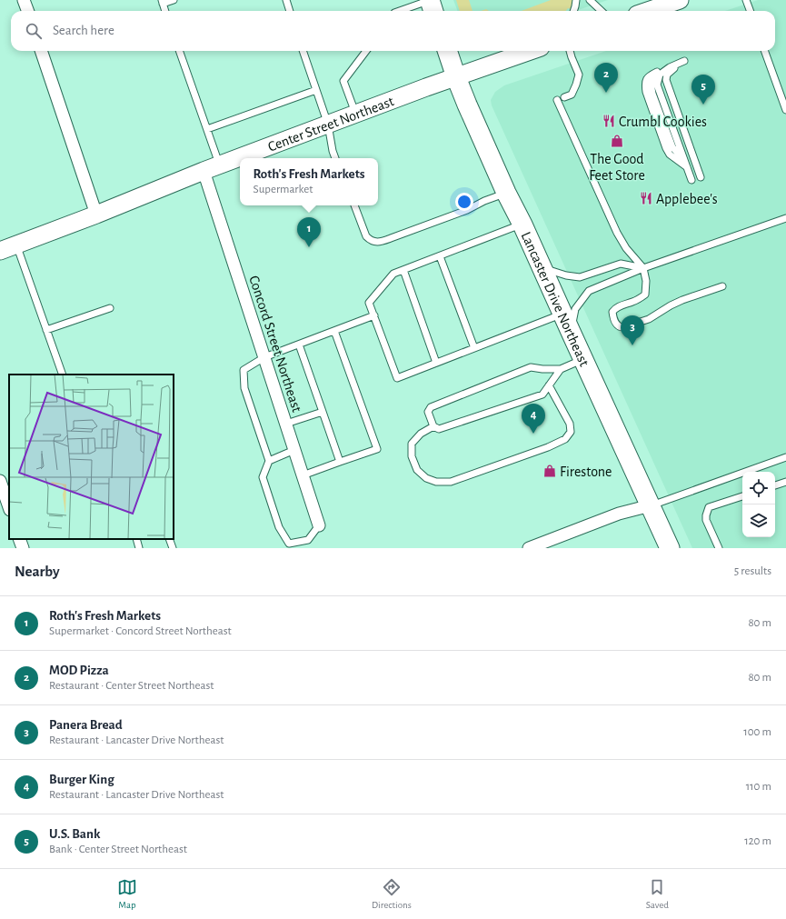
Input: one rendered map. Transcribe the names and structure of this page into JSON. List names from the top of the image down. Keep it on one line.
{"streets":{"main road":["Center Street Northeast","Lancaster Drive Northeast"],"street":["Concord Street Northeast"]},"crossings":[["Center Street Northeast","Lancaster Drive Northeast"],["Center Street Northeast","Concord Street Northeast"]],"places":{"restaurant":["Crumbl Cookies","Applebee's"],"shop":["The Good Feet Store","Firestone"]},"page":{"search":"Search here","pins":["2","5","1","3","4"],"popup":["Roth's Fresh Markets","Supermarket"],"heading":["Nearby","5 results"],"list":[{"mark":"1","name":"Roth's Fresh Markets","note":"Supermarket · Concord Street Northeast","value":"80 m"},{"mark":"2","name":"MOD Pizza","note":"Restaurant · Center Street Northeast","value":"80 m"},{"mark":"3","name":"Panera Bread","note":"Restaurant · Lancaster Drive Northeast","value":"100 m"},{"mark":"4","name":"Burger King","note":"Restaurant · Lancaster Drive Northeast","value":"110 m"},{"mark":"5","name":"U.S. Bank","note":"Bank · Center Street Northeast","value":"120 m"}],"nav":["Map","Directions","Saved"]}}
